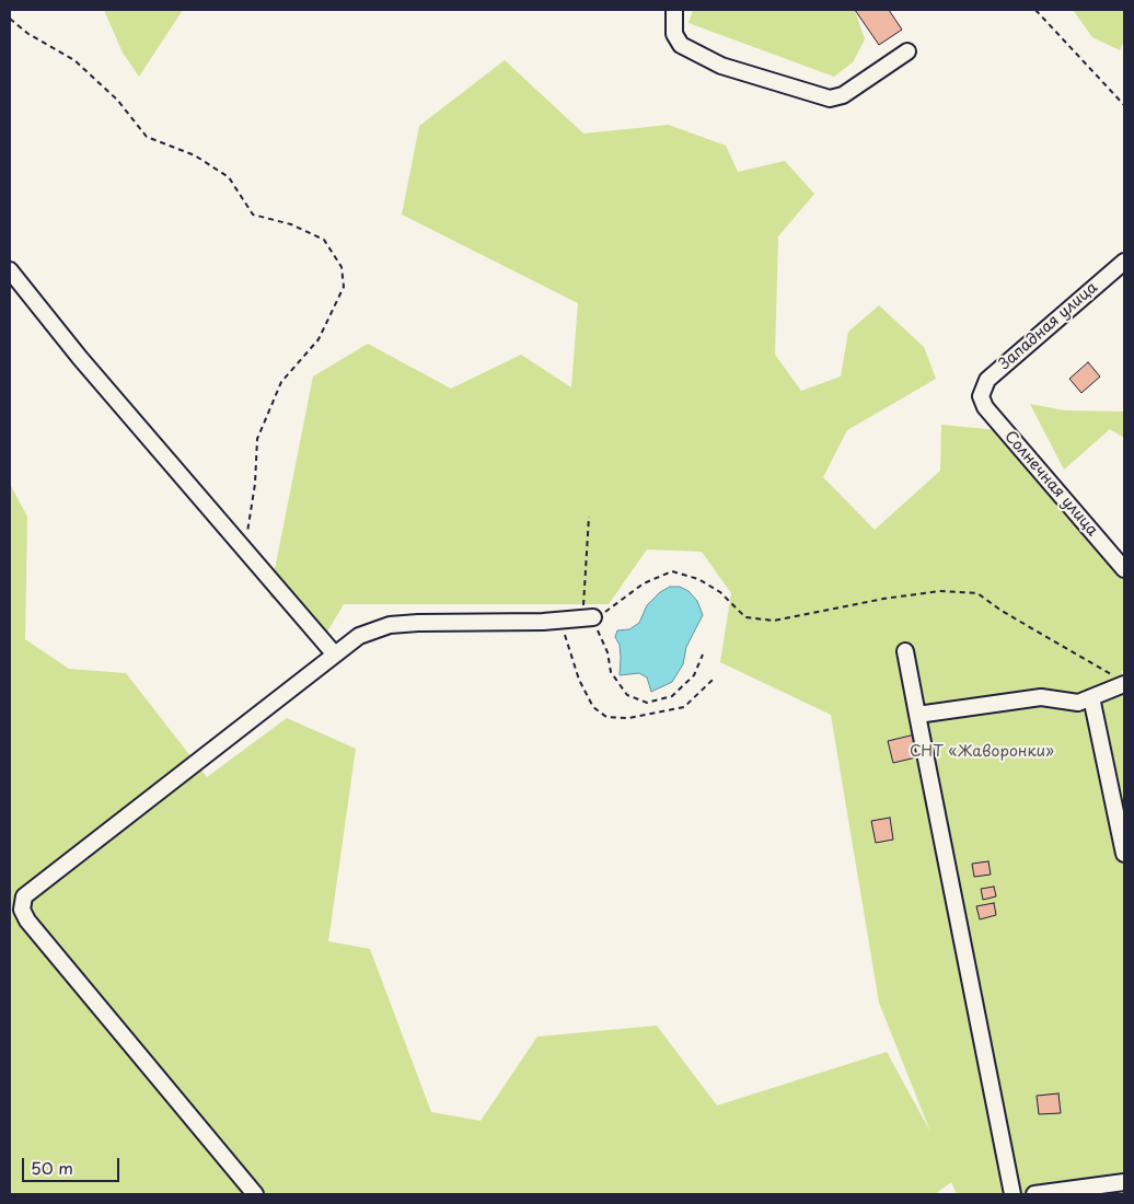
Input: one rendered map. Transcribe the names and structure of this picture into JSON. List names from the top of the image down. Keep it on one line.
{"streets":{"street":["Западная улица","Солнечная улица"]},"crossings":[["Западная улица","Солнечная улица"]],"parks":["СНТ «Жаворонки»"],"scale_bar":"50 m"}
